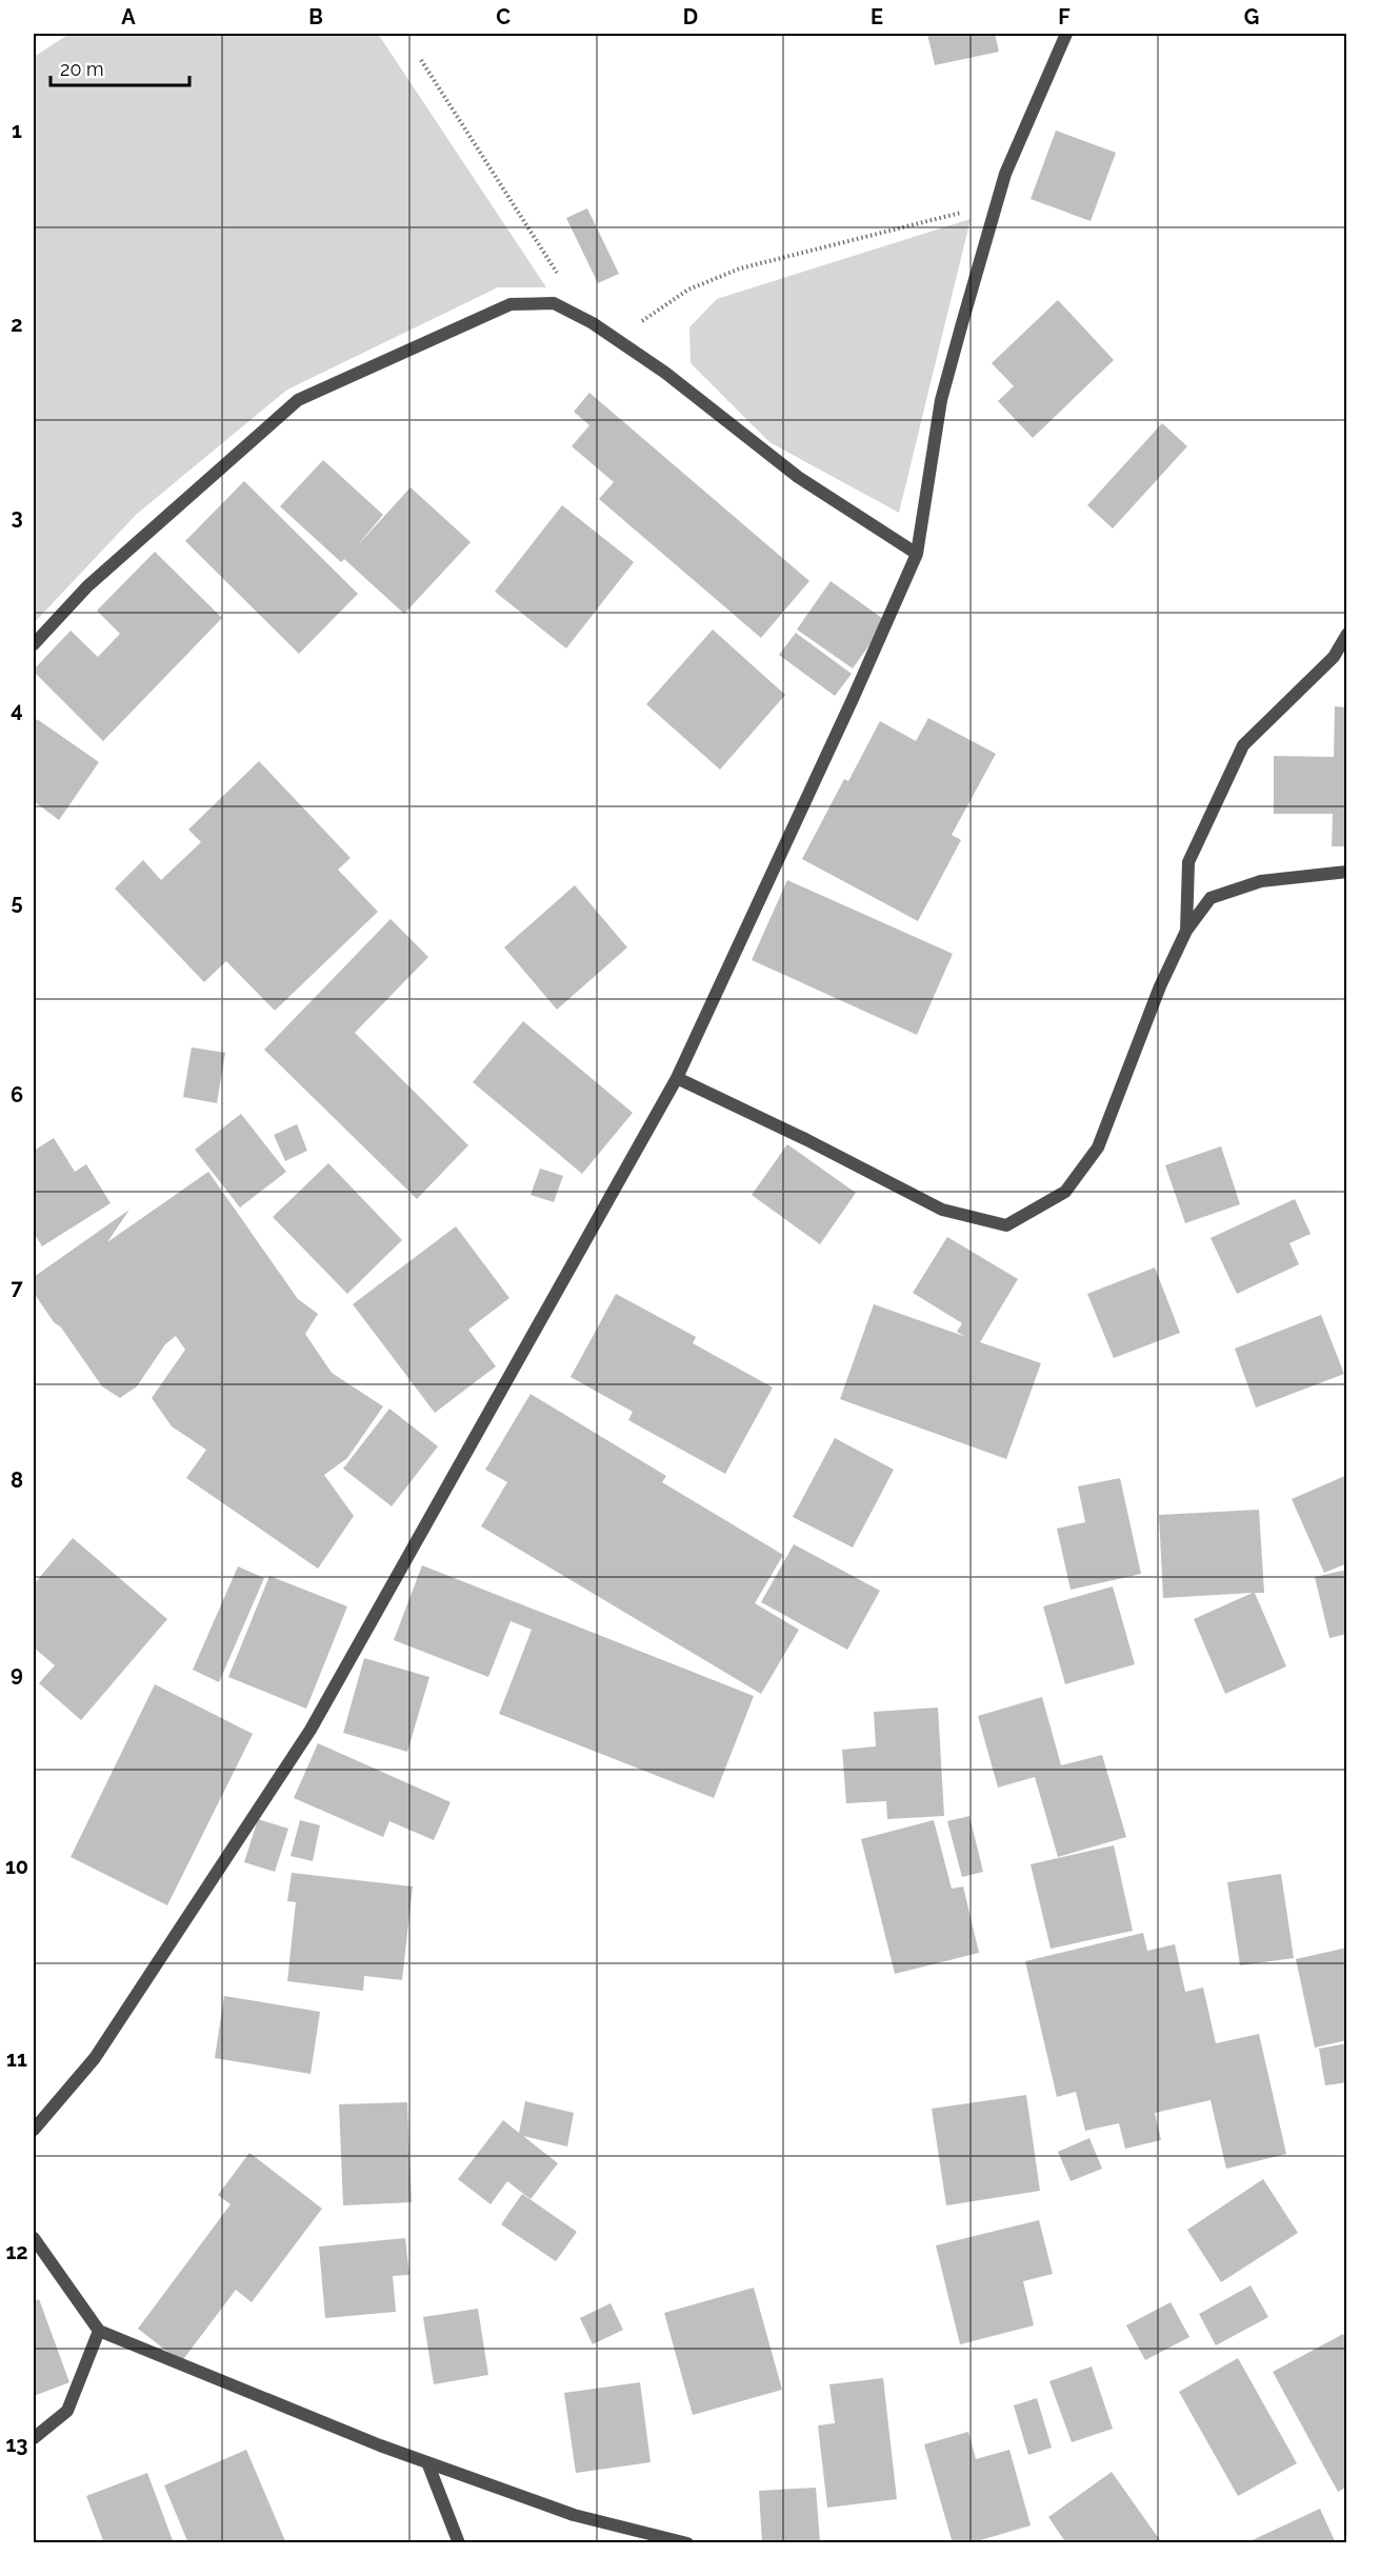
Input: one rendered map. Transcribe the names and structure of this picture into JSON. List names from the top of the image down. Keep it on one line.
{"scale_bar":"20 m","grid":{"columns":["A","B","C","D","E","F","G"],"rows":["1","2","3","4","5","6","7","8","9","10","11","12","13"]}}
